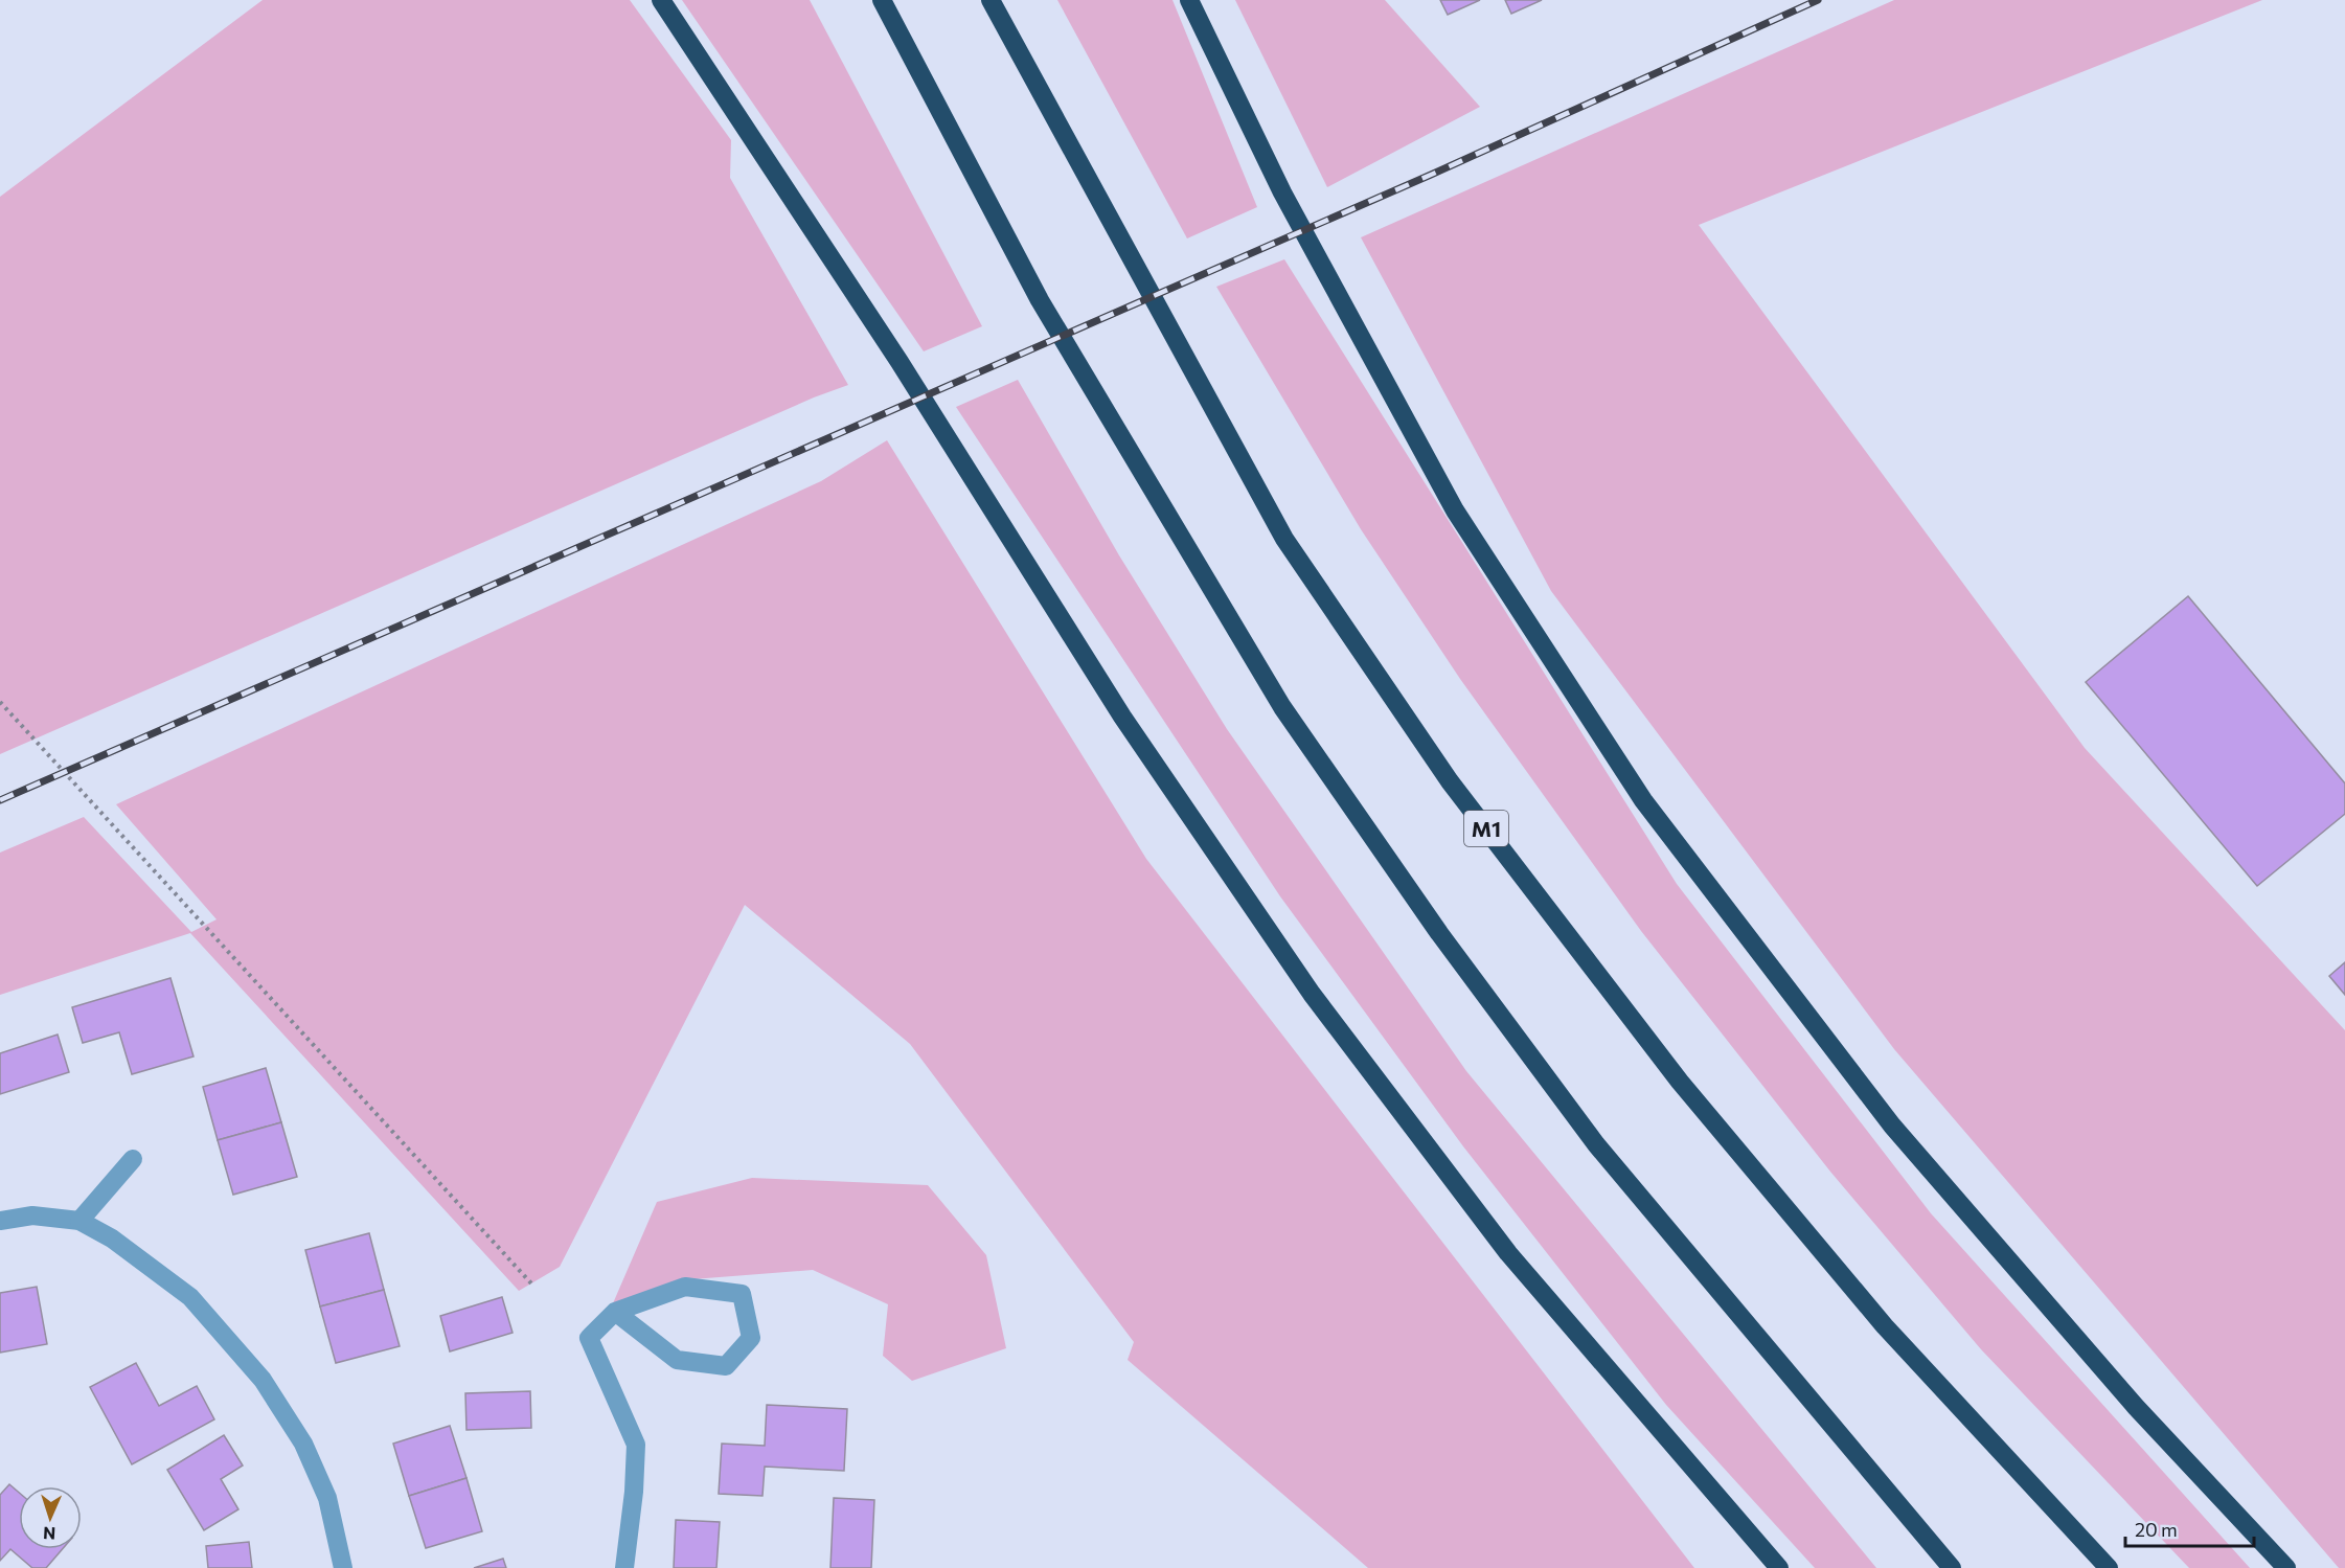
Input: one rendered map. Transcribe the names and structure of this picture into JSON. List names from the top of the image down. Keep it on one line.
{"streets":{"highway":["M1"]},"scale_bar":"20 m","north":"bottom"}
